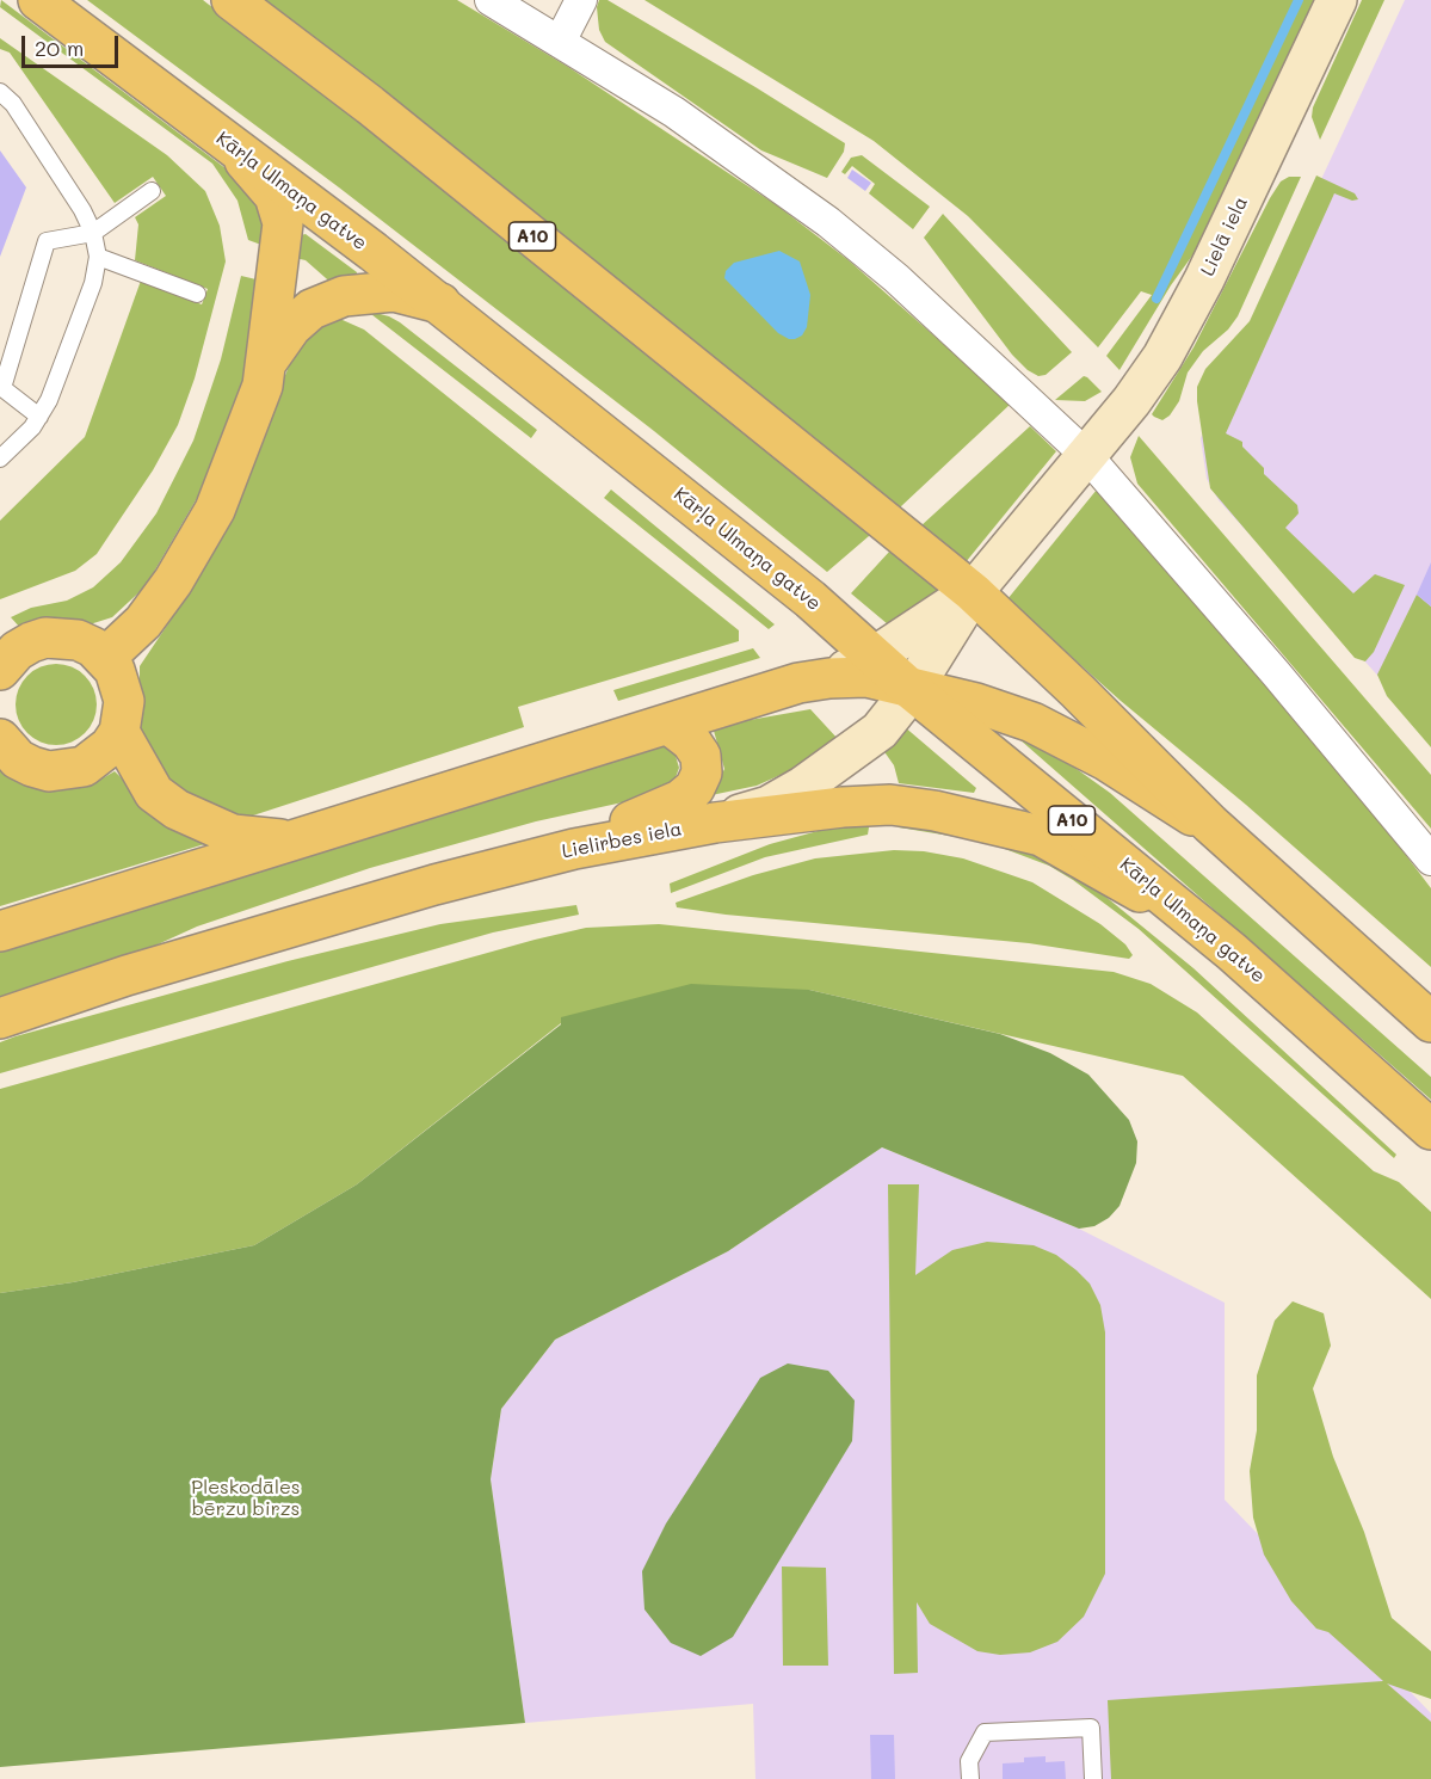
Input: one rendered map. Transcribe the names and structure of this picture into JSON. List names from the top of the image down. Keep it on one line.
{"streets":{"main road":["Kārļa Ulmaņa gatve","A10","Lielirbes iela"],"street":["Lielā iela"]},"crossings":[["Kārļa Ulmaņa gatve","Lielirbes iela"],["A10","Lielā iela"]],"parks":["Pleskodāles bērzu birzs"],"scale_bar":"20 m"}
